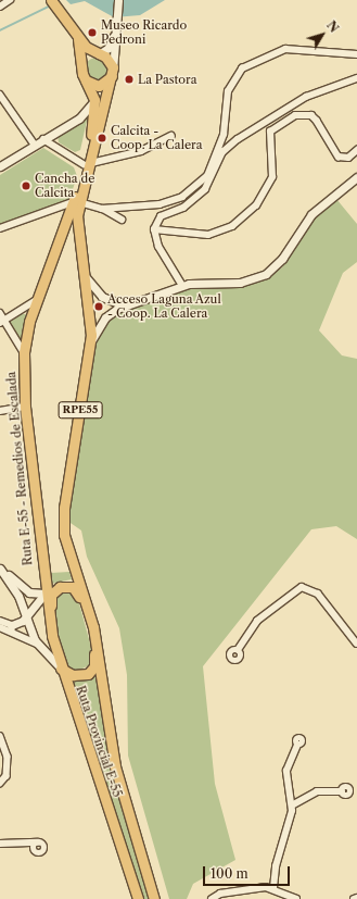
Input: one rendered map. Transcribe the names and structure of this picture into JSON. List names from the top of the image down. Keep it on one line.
{"streets":{"main road":["RPE55","Ruta E-55 - Remedios de Escalada","Ruta Provincial E-55"]},"crossings":[["RPE55","Ruta E-55 - Remedios de Escalada"],["RPE55","Ruta Provincial E-55"],["Ruta E-55 - Remedios de Escalada","Ruta Provincial E-55"]],"places":["Museo Ricardo Pedroni","La Pastora","Calcita - Coop. La Calera","Cancha de Calcita","Acceso Laguna Azul - Coop. La Calera"],"scale_bar":"100 m","north":"top right"}
